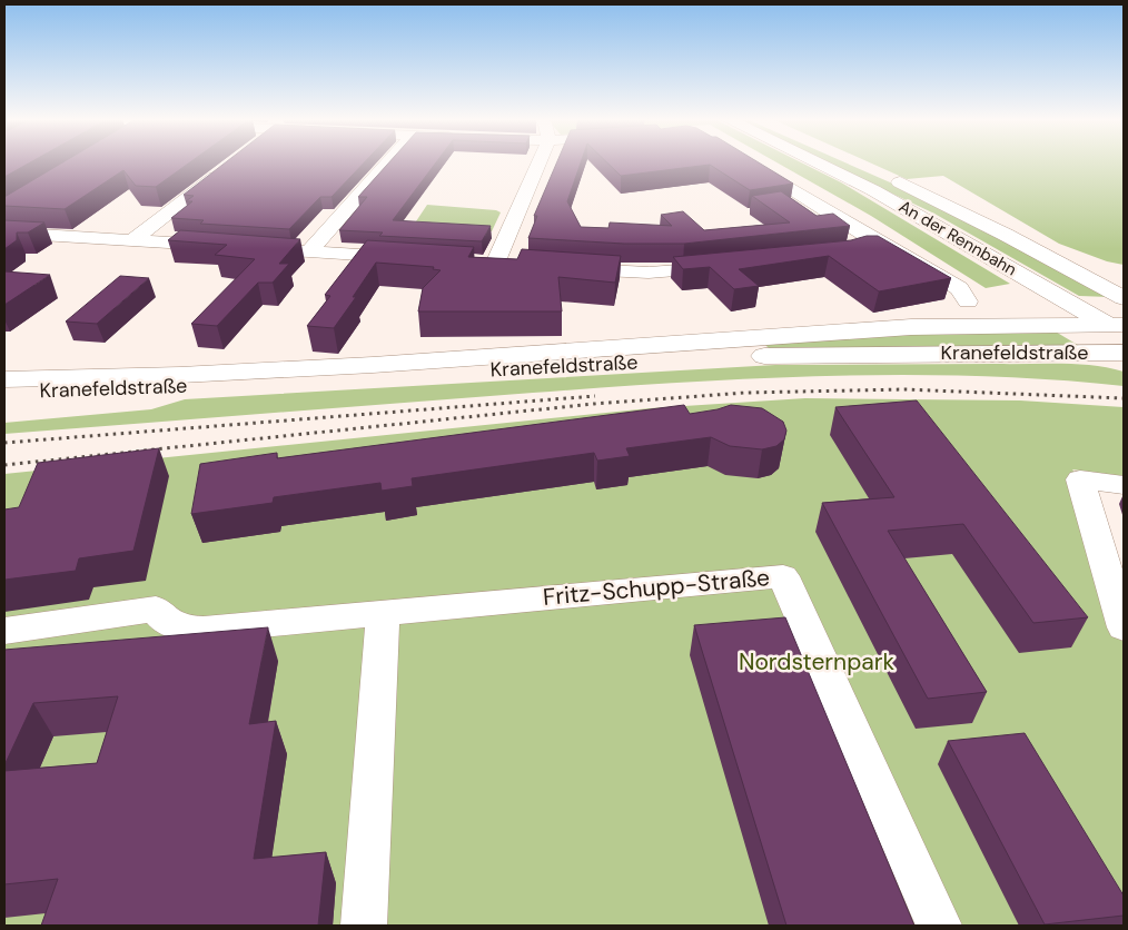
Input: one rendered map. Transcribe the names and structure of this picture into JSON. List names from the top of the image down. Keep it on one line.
{"streets":{"street":["An der Rennbahn","Kranefeldstraße","Fritz-Schupp-Straße"]},"crossings":[["An der Rennbahn","Kranefeldstraße"]],"parks":["Nordsternpark"]}
